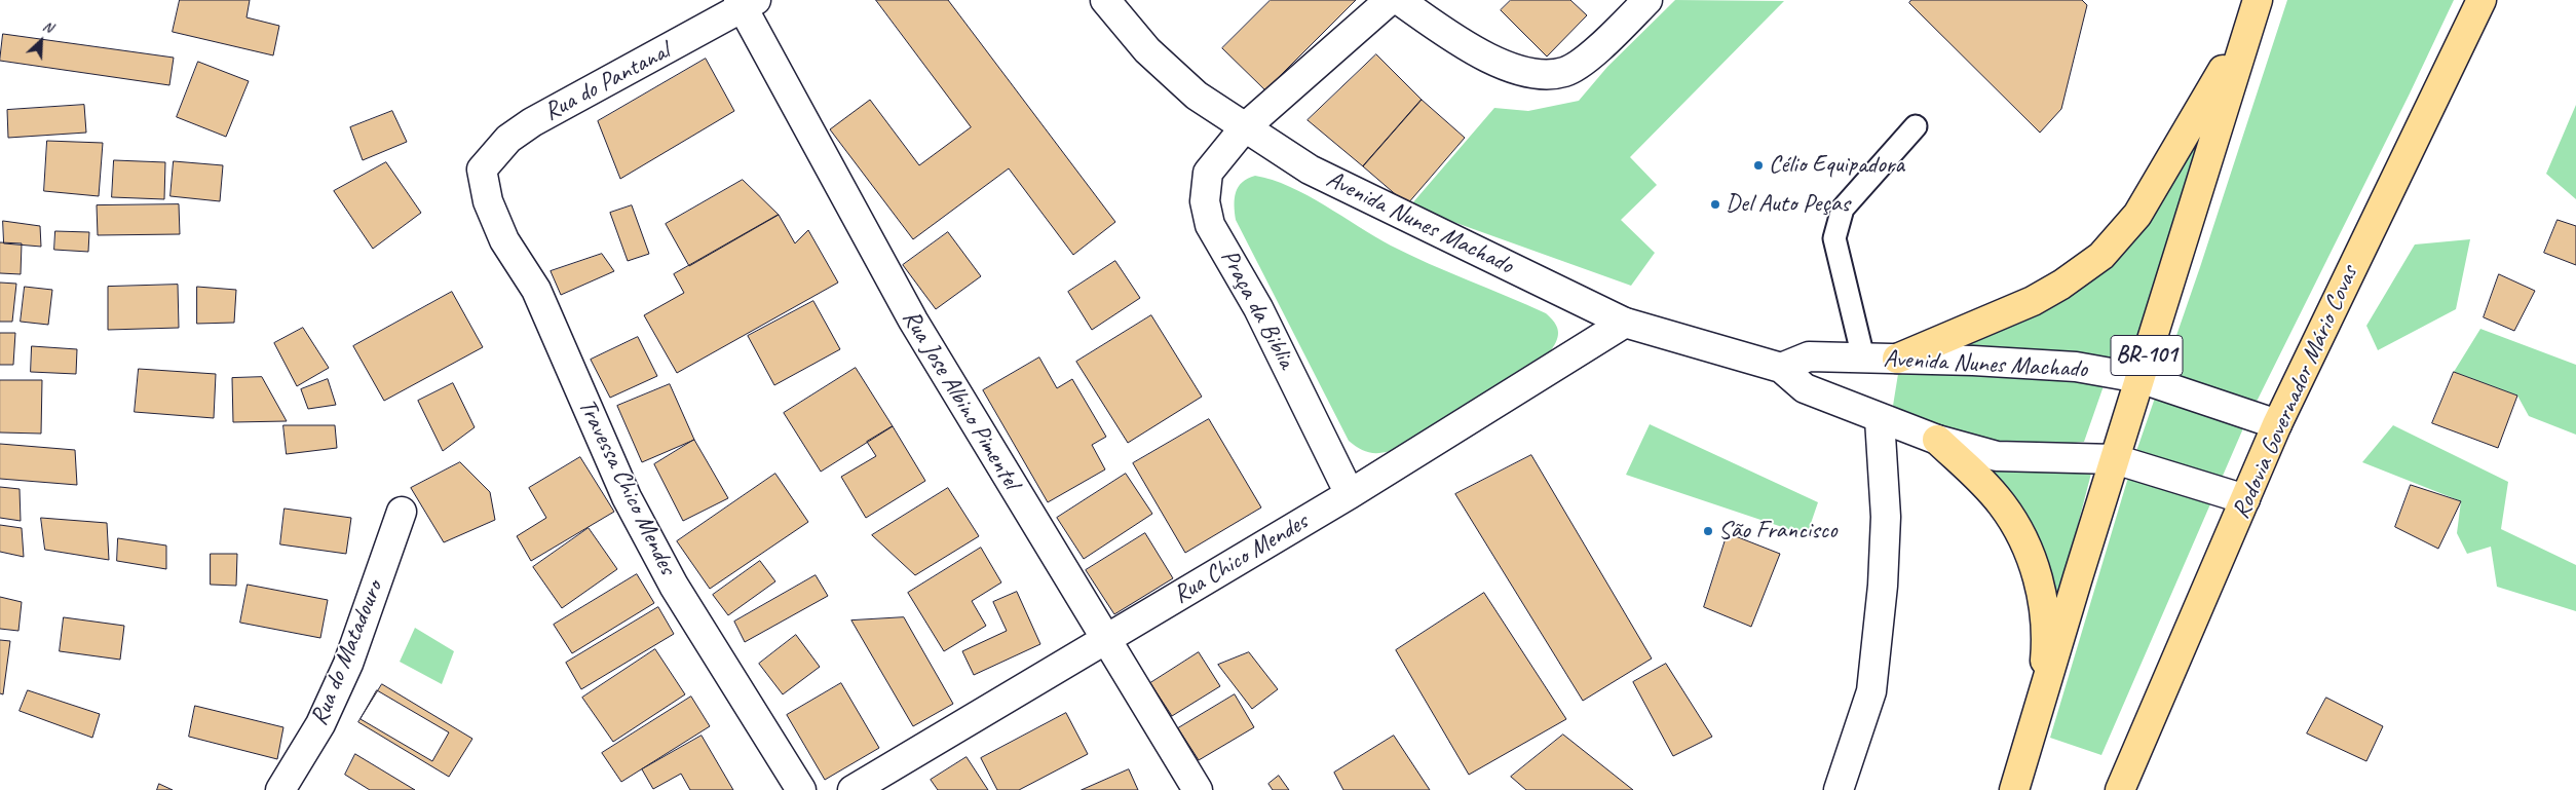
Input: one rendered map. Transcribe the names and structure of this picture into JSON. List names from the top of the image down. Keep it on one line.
{"streets":{"highway":["BR-101","Rodovia Governador Mário Covas"],"street":["Rua do Pantanal","Avenida Nunes Machado","Praça da Biblia","Rua Jose Albino Pimentel","Travessa Chico Mendes","Rua Chico Mendes","Rua do Matadouro"]},"crossings":[["Rua do Pantanal","Rua Jose Albino Pimentel"],["Rua do Pantanal","Travessa Chico Mendes"],["Avenida Nunes Machado","Praça da Biblia"],["Avenida Nunes Machado","BR-101"],["Avenida Nunes Machado","Rodovia Governador Mário Covas"],["Avenida Nunes Machado","Rua Chico Mendes"],["Praça da Biblia","Rua Chico Mendes"],["Rua Jose Albino Pimentel","Rua Chico Mendes"]],"places":["Célio Equipadora","Del Auto Peças","São Francisco"],"north":"top right"}
